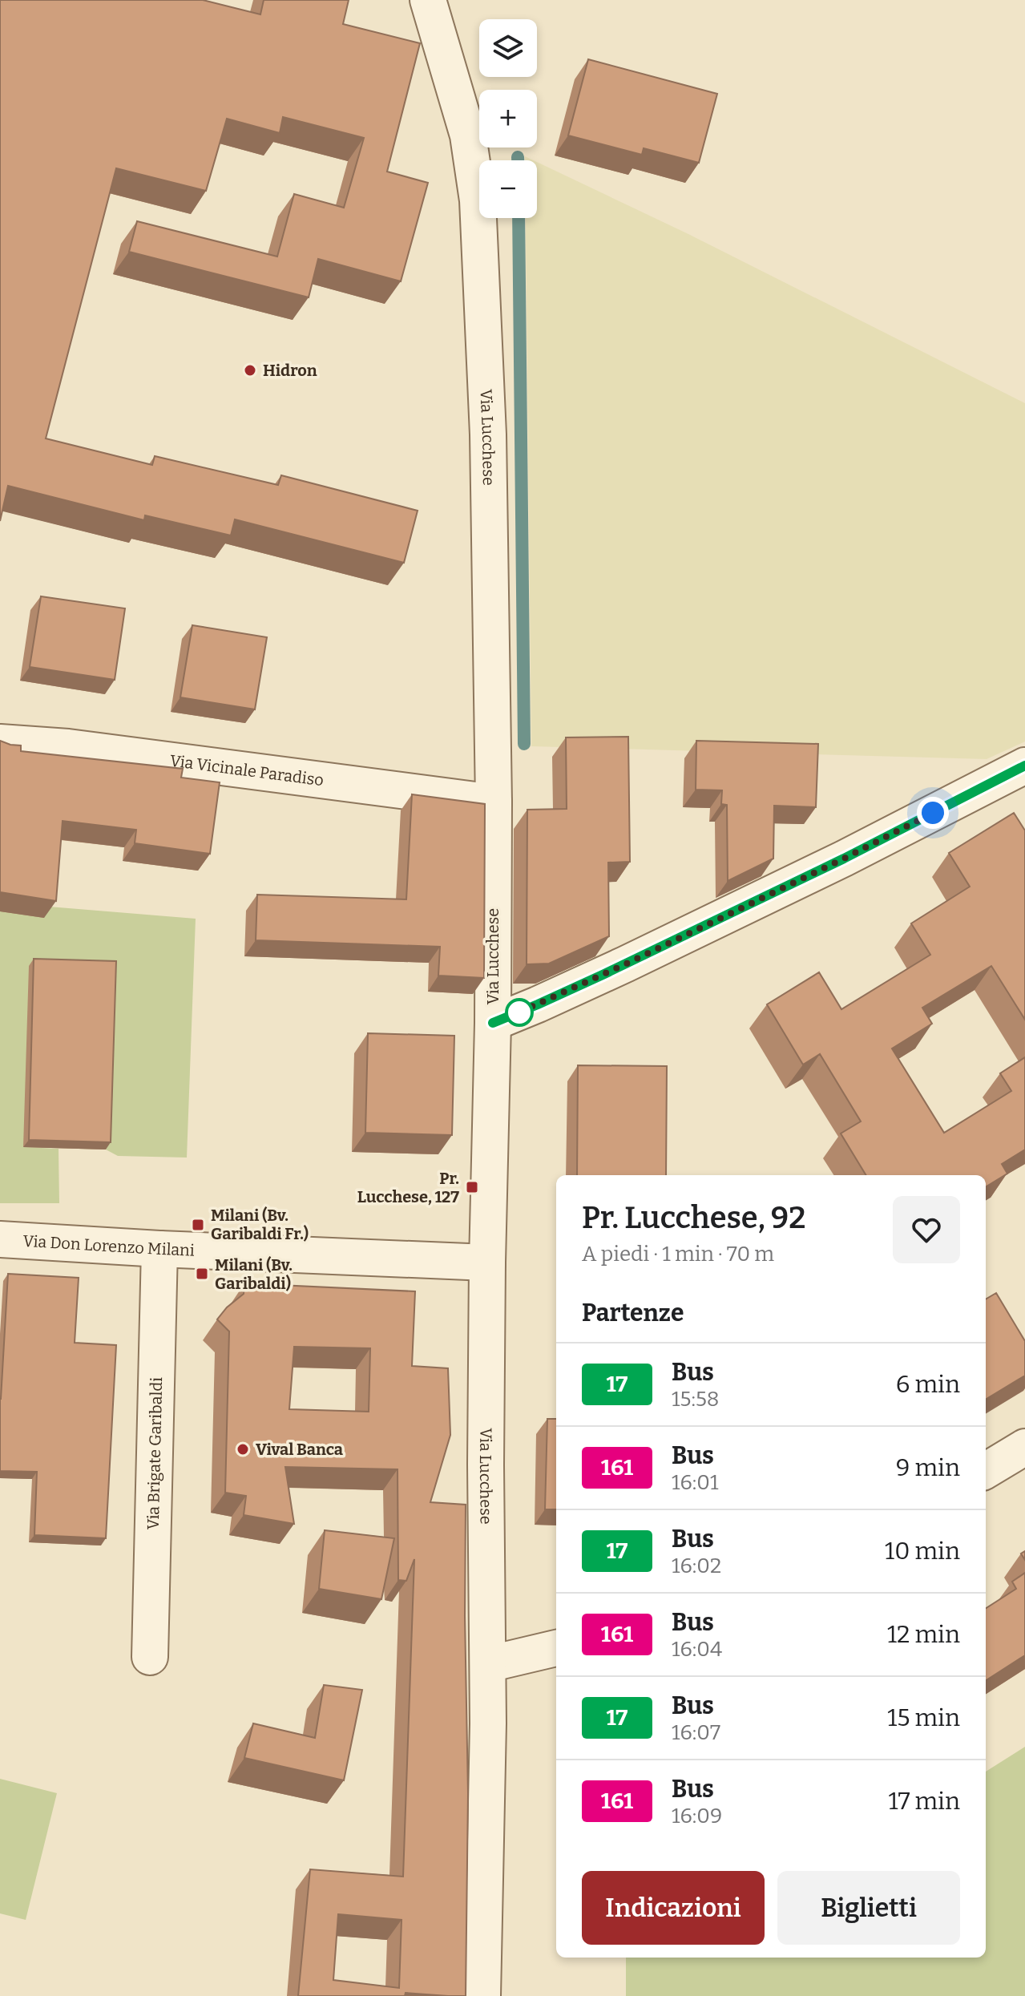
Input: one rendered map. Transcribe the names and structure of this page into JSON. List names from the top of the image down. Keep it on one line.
{"streets":{"street":["Via Lucchese","Via Vicinale Paradiso","Via Don Lorenzo Milani","Via Brigate Garibaldi"]},"crossings":[["Via Lucchese","Via Vicinale Paradiso"],["Via Lucchese","Via Don Lorenzo Milani"],["Via Don Lorenzo Milani","Via Brigate Garibaldi"]],"places":{"other":["Hidron","Vival Banca"],"transit":["Pr. Lucchese, 127","Milani (Bv. Garibaldi Fr.)","Milani (Bv. Garibaldi)"]},"lines":["bus line 17"],"page":{"map_buttons":["+","−"],"heading":[["Pr. Lucchese, 92","A piedi · 1 min · 70 m"],"Partenze"],"list":[{"mark":"17","name":"Bus","note":"15:58","value":"6 min"},{"mark":"161","name":"Bus","note":"16:01","value":"9 min"},{"mark":"17","name":"Bus","note":"16:02","value":"10 min"},{"mark":"161","name":"Bus","note":"16:04","value":"12 min"},{"mark":"17","name":"Bus","note":"16:07","value":"15 min"},{"mark":"161","name":"Bus","note":"16:09","value":"17 min"}],"buttons":["Indicazioni","Biglietti"]}}
